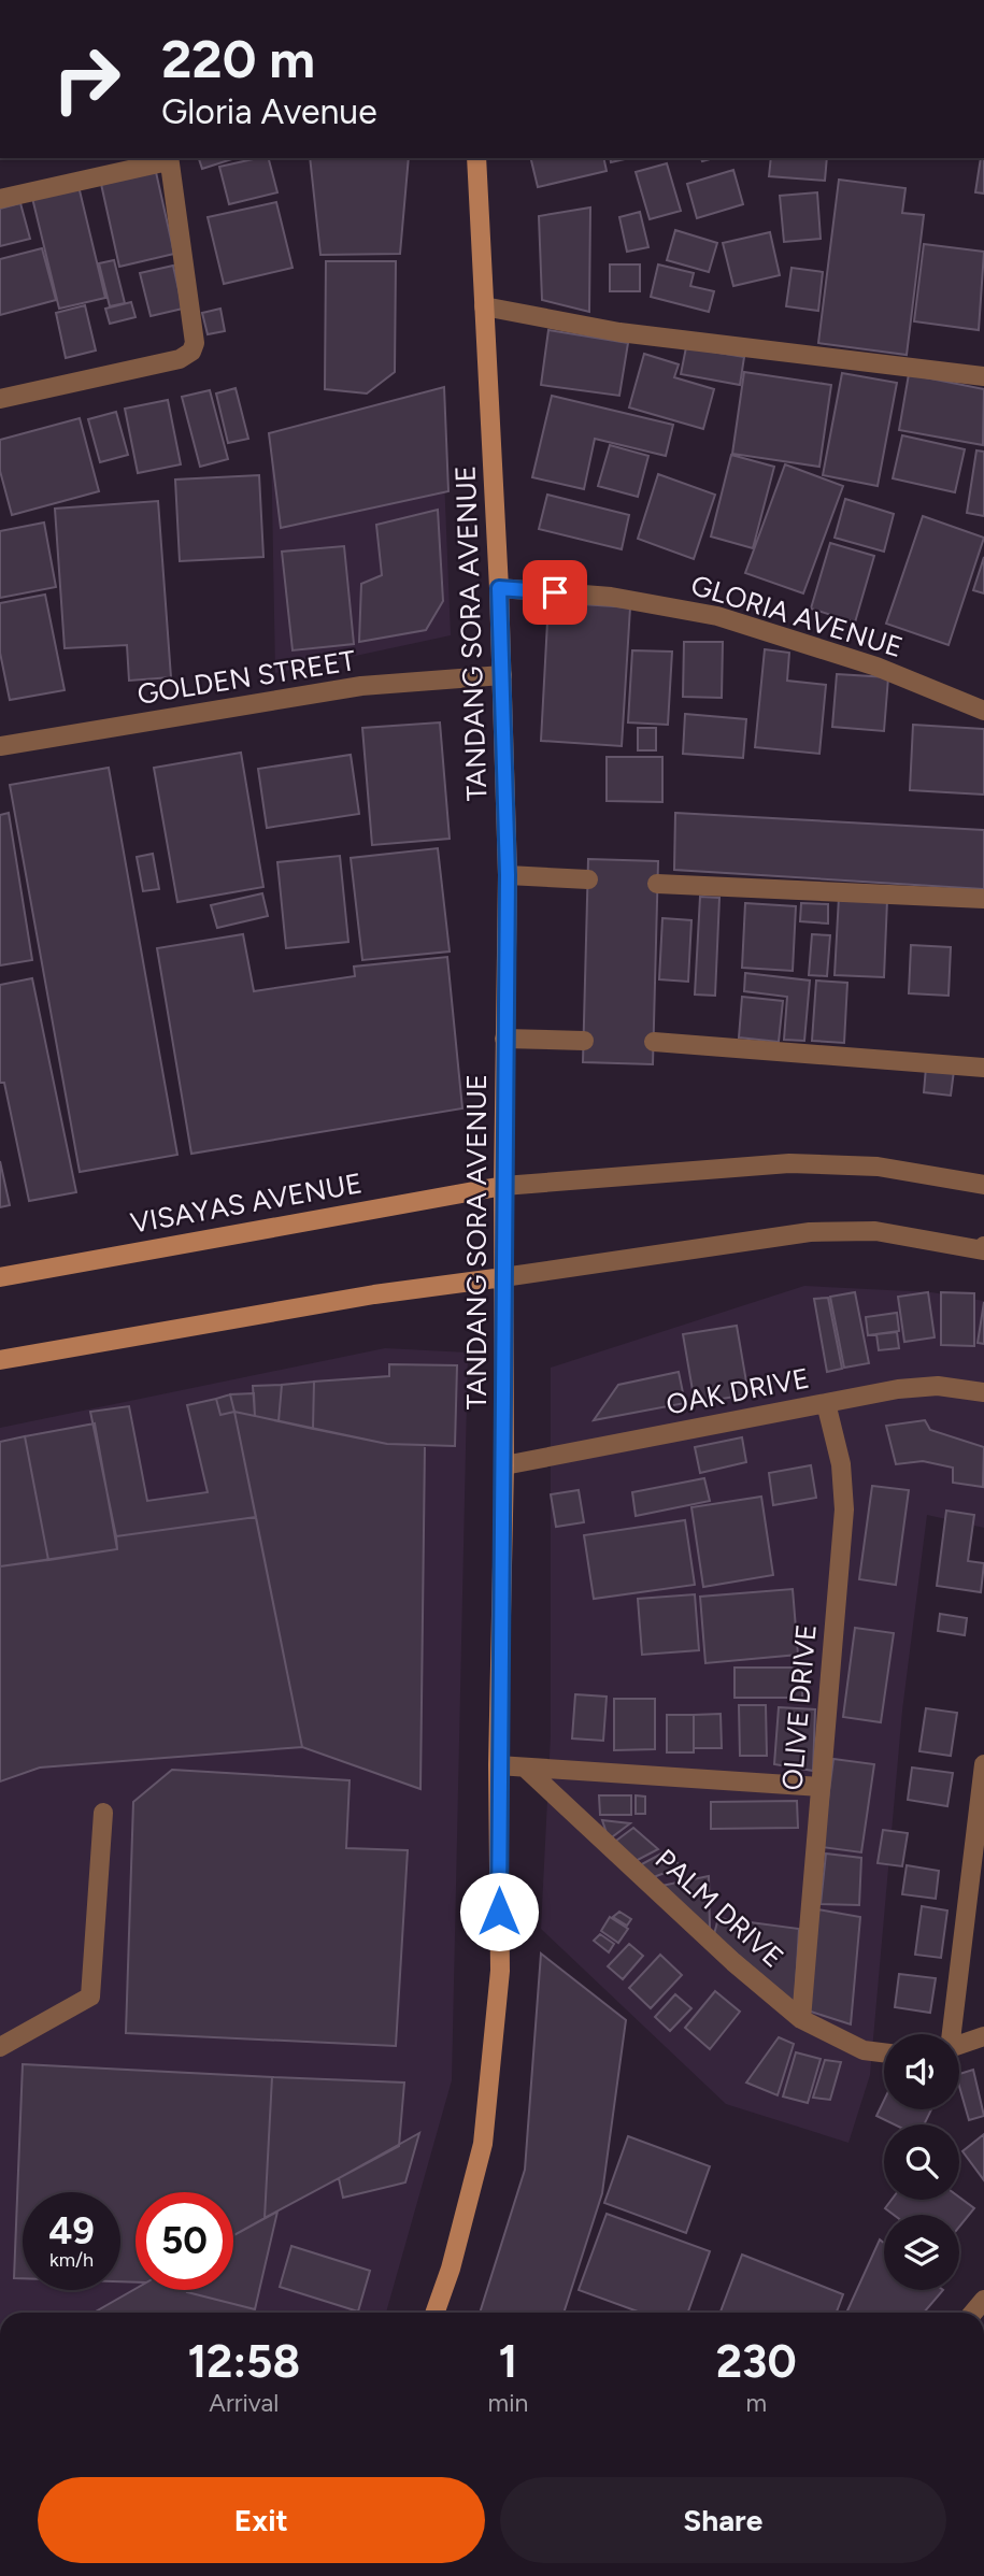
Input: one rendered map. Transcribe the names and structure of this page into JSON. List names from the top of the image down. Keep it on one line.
{"streets":{"main road":["TANDANG SORA AVENUE","VISAYAS AVENUE"],"street":["GLORIA AVENUE","GOLDEN STREET","OAK DRIVE","OLIVE DRIVE","PALM DRIVE"]},"crossings":[["GLORIA AVENUE","TANDANG SORA AVENUE"],["TANDANG SORA AVENUE","GOLDEN STREET"],["TANDANG SORA AVENUE","VISAYAS AVENUE"],["TANDANG SORA AVENUE","OAK DRIVE"],["OAK DRIVE","OLIVE DRIVE"],["OLIVE DRIVE","PALM DRIVE"]],"page":{"turn":["220 m","Gloria Avenue"],"speed":"49 km/h","limit":"50","eta":["12:58","Arrival","1","min","230","m"],"buttons":["Exit","Share"]}}
